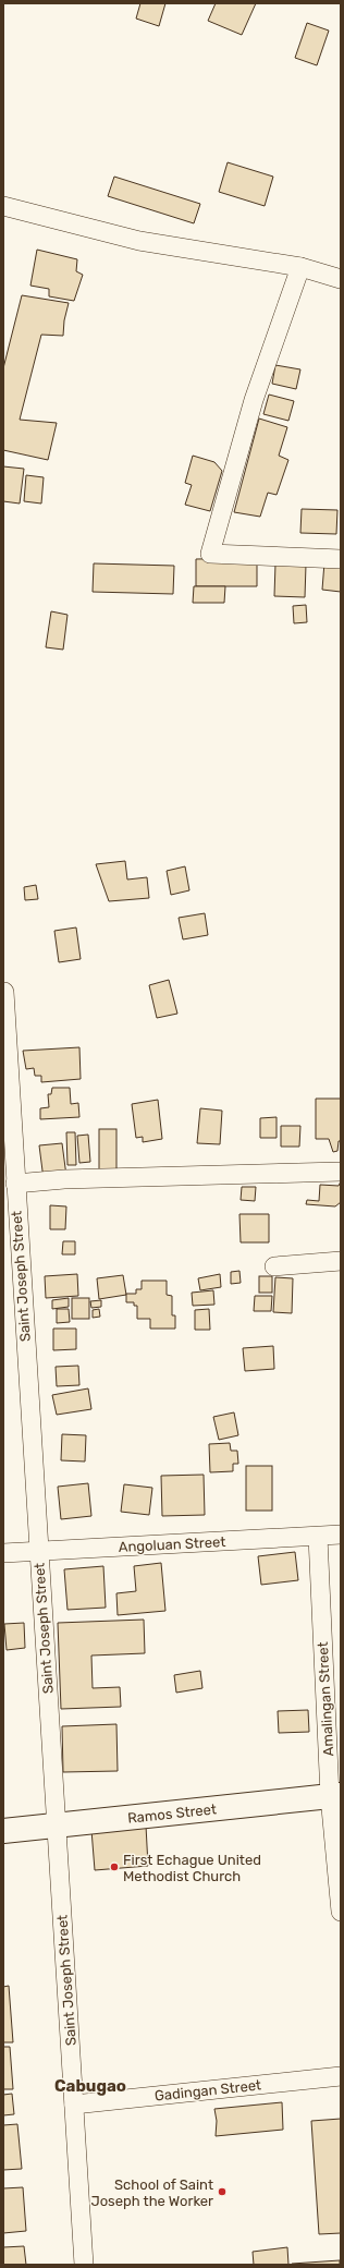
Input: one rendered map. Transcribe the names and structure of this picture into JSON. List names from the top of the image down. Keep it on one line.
{"streets":{"main road":["Ramos Street"],"street":["Saint Joseph Street","Angoluan Street","Amalingan Street","Gadingan Street"]},"crossings":[["Saint Joseph Street","Angoluan Street"],["Saint Joseph Street","Ramos Street"],["Saint Joseph Street","Gadingan Street"],["Angoluan Street","Amalingan Street"],["Amalingan Street","Ramos Street"]],"districts":["Cabugao"],"places":["First Echague United Methodist Church","School of Saint Joseph the Worker"]}
